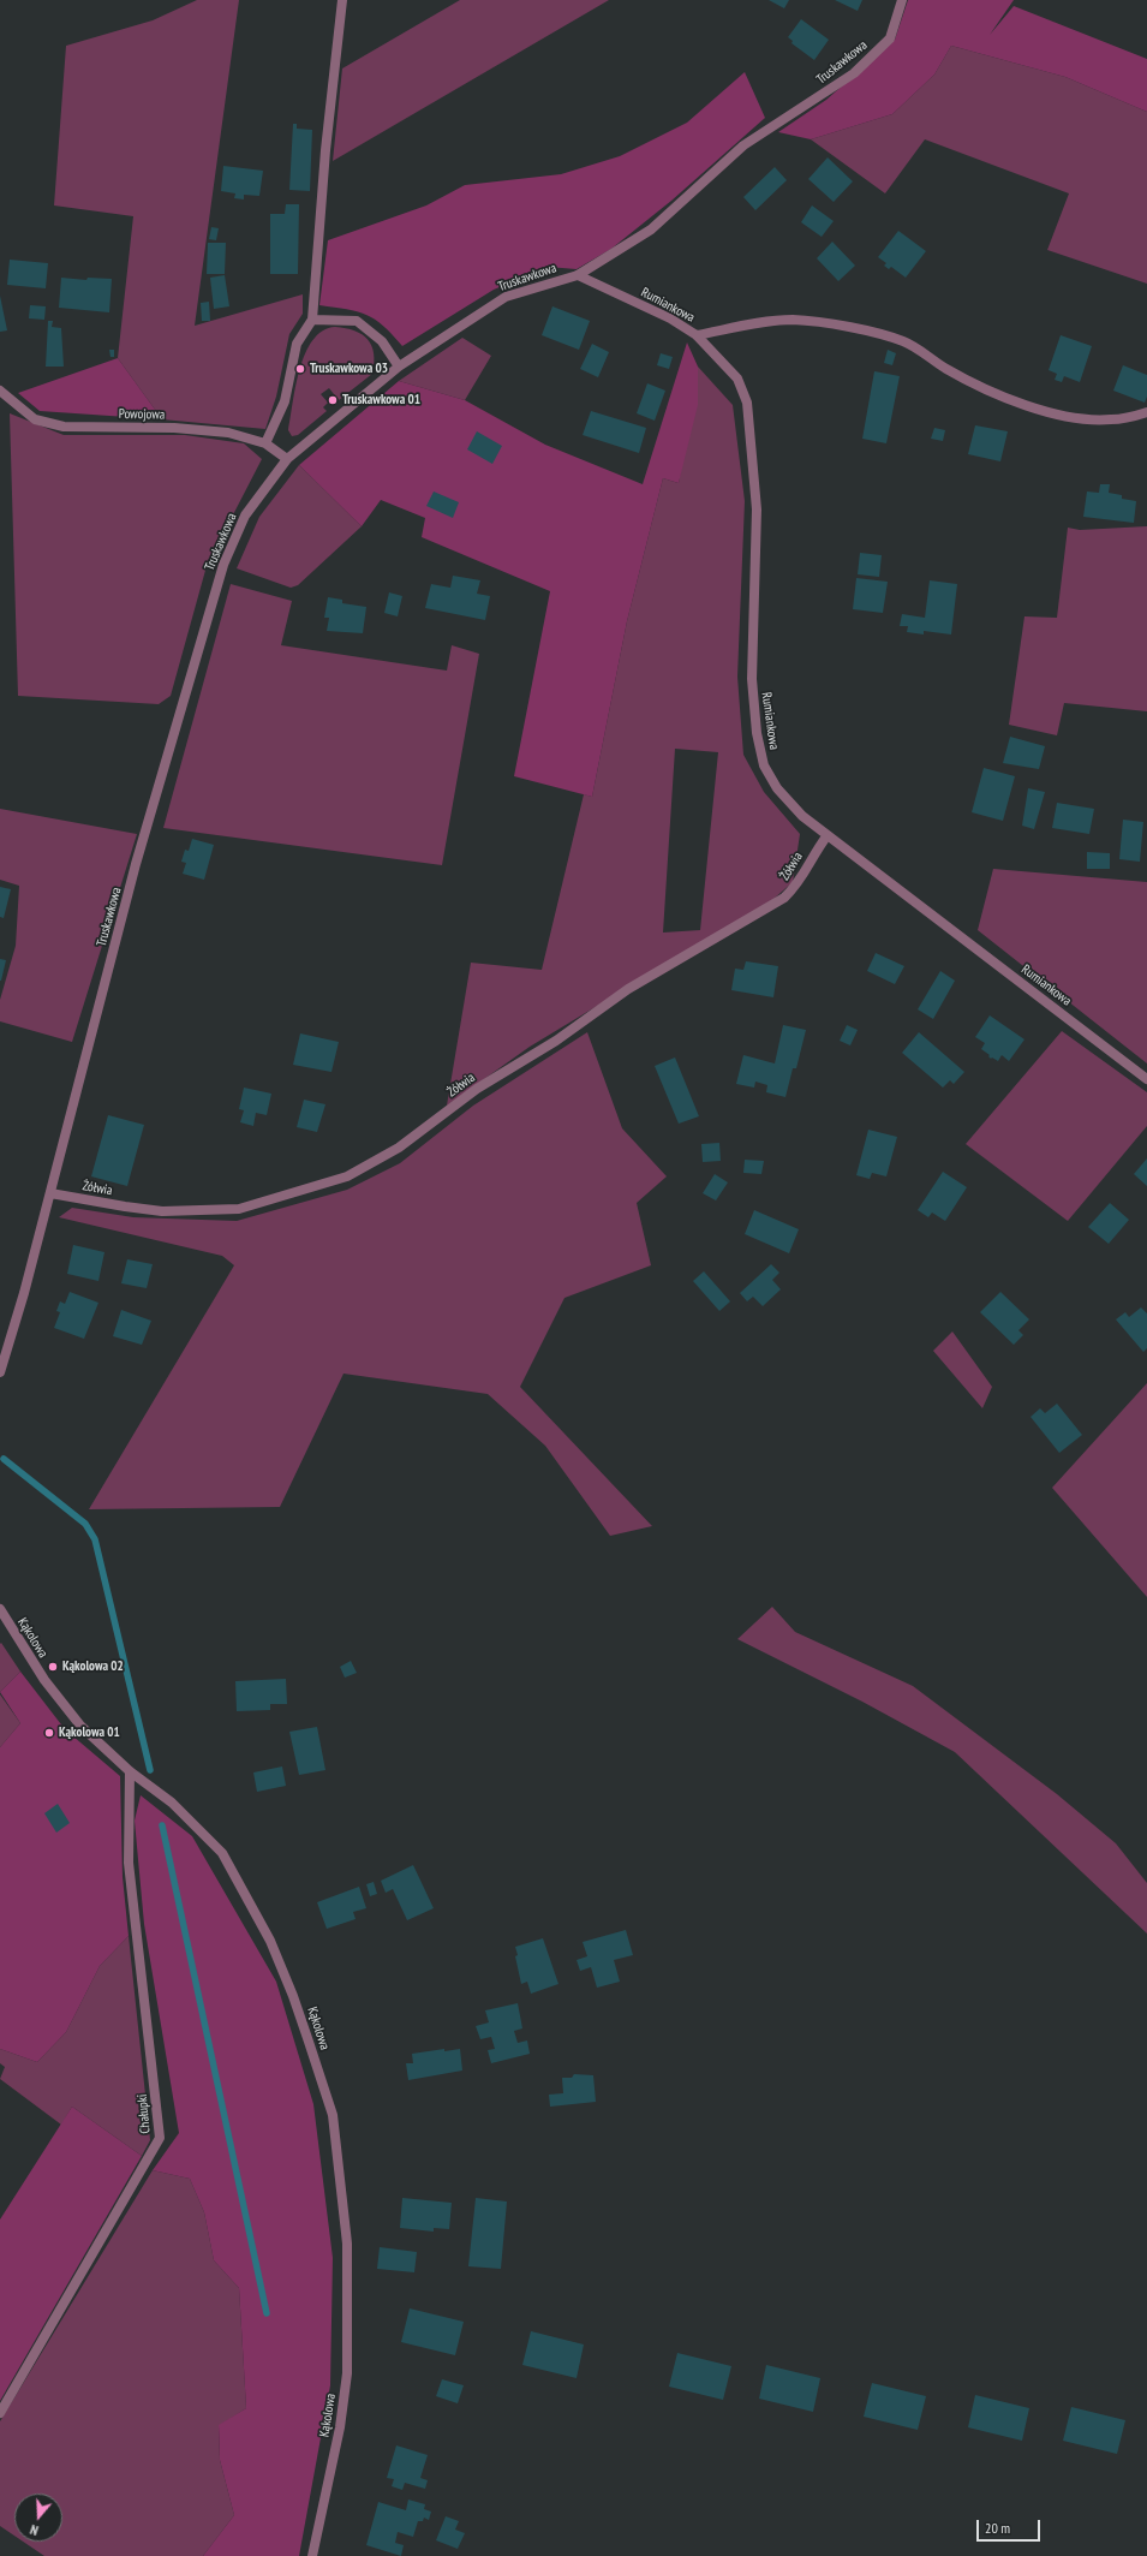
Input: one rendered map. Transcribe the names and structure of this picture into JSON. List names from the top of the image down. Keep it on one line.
{"streets":{"street":["Truskawkowa","Rumiankowa","Powojowa","Żółwia","Kąkolowa","Chałupki"]},"crossings":[["Truskawkowa","Rumiankowa"],["Truskawkowa","Powojowa"],["Truskawkowa","Żółwia"],["Rumiankowa","Żółwia"],["Kąkolowa","Chałupki"]],"places":["Truskawkowa 03","Truskawkowa 01","Kąkolowa 02","Kąkolowa 01"],"scale_bar":"20 m","north":"bottom"}
